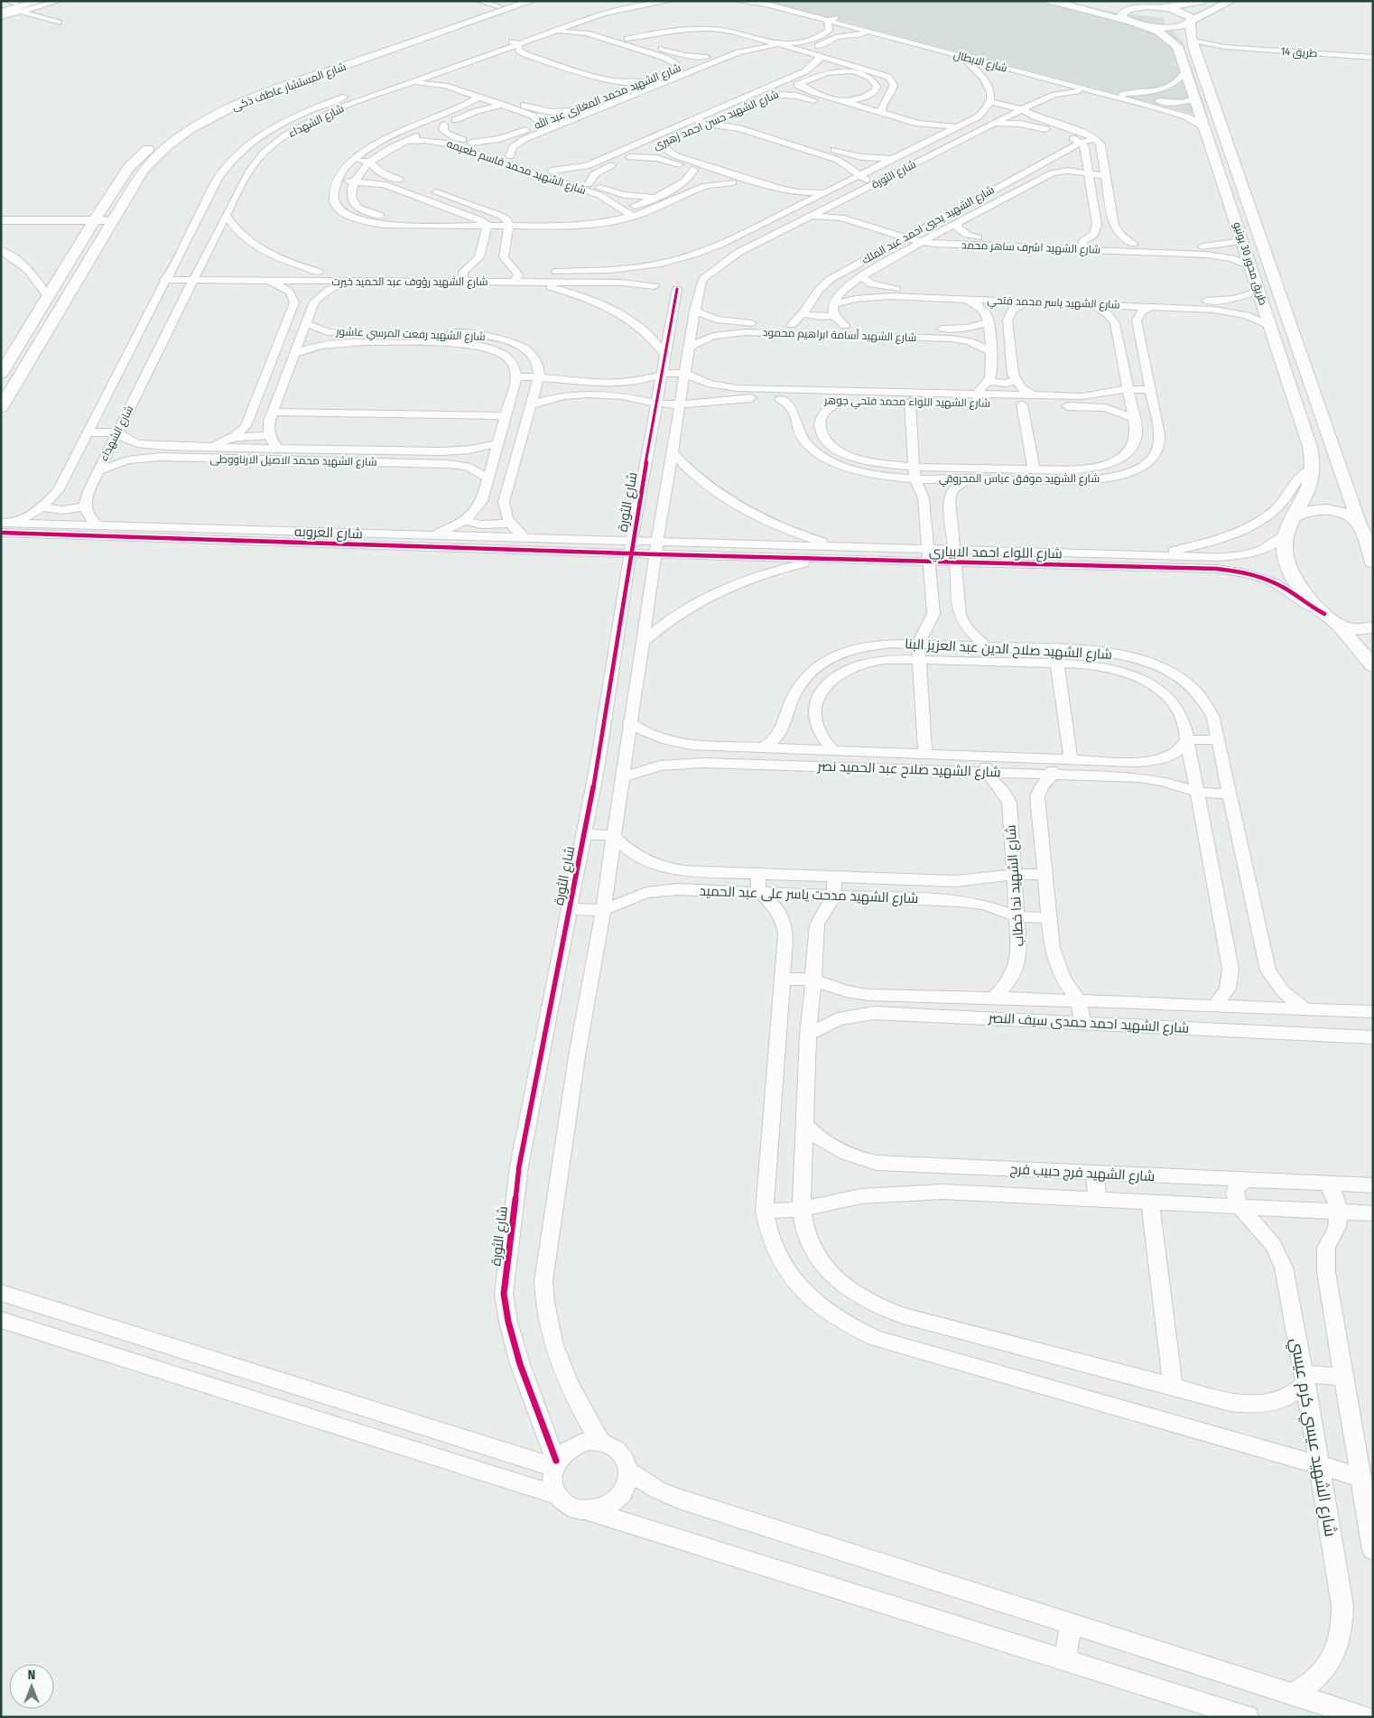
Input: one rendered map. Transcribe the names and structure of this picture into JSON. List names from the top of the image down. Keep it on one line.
{"streets":{"street":["طريق 14","شارع الابطال","شارع المستشار عاطف ذكى","شارع الشهيد محمد المغازى عبد الله","شارع الشهيد حسن احمد زهيرى","شارع الشهداء","شارع الشهيد محمد قاسم طعيمه","شارع الثورة","شارع الشهيد يحيي احمد عبد الملك","شارع الشهيد اشرف ساهر محمد","طريق محور 30 يونيو","شارع الشهيد رؤوف عبد الحميد خيرت","شارع الشهيد ياسر محمد فتحي","شارع الشهيد رفعت المرسي عاشور","شارع الشهيد أسامة ابراهيم محمود","شارع الشهيد اللواء محمد فتحي جوهر","شارع الشهيد محمد الاصيل الارناووطى","شارع الشهيد موفق عباس المحروقي","شارع العروبه","شارع اللواء احمد الابياري","شارع الشهيد صلاح الدين عبد العزيز البنا","شارع الشهيد صلاح عبد الحميد نصر","شارع الشهيد ندا خطاب","شارع الشهيد مدحت ياسر على عبد الحميد","شارع الشهيد احمد حمدى سيف النصر","شارع الشهيد فرج حبيب فرج","شارع الشهيد عيسي كرم عيسي"]},"crossings":[["طريق 14","طريق محور 30 يونيو"],["شارع الابطال","شارع الثورة"],["شارع الابطال","طريق محور 30 يونيو"],["شارع الشهيد محمد المغازى عبد الله","شارع الشهيد محمد قاسم طعيمه"],["شارع الشهيد حسن احمد زهيرى","شارع الشهيد محمد قاسم طعيمه"],["شارع الشهداء","شارع الشهيد رؤوف عبد الحميد خيرت"],["شارع الشهداء","شارع الشهيد محمد الاصيل الارناووطى"],["شارع الشهداء","شارع العروبه"],["شارع الثورة","شارع الشهيد اشرف ساهر محمد"],["شارع الثورة","شارع الشهيد رؤوف عبد الحميد خيرت"],["شارع الثورة","شارع الشهيد اللواء محمد فتحي جوهر"],["شارع الثورة","شارع العروبه"],["شارع الشهيد يحيي احمد عبد الملك","شارع الشهيد اشرف ساهر محمد"],["شارع الشهيد يحيي احمد عبد الملك","شارع الشهيد ياسر محمد فتحي"],["شارع الشهيد يحيي احمد عبد الملك","شارع الشهيد أسامة ابراهيم محمود"],["شارع الشهيد اشرف ساهر محمد","طريق محور 30 يونيو"],["طريق محور 30 يونيو","شارع الشهيد ياسر محمد فتحي"],["طريق محور 30 يونيو","شارع اللواء احمد الابياري"],["شارع الشهيد ياسر محمد فتحي","شارع الشهيد اللواء محمد فتحي جوهر"],["شارع الشهيد ياسر محمد فتحي","شارع الشهيد موفق عباس المحروقي"],["شارع الشهيد اللواء محمد فتحي جوهر","شارع الشهيد موفق عباس المحروقي"],["شارع العروبه","شارع اللواء احمد الابياري"],["شارع الشهيد صلاح الدين عبد العزيز البنا","شارع الشهيد صلاح عبد الحميد نصر"],["شارع الشهيد صلاح الدين عبد العزيز البنا","شارع الشهيد احمد حمدى سيف النصر"],["شارع الشهيد صلاح عبد الحميد نصر","شارع الشهيد ندا خطاب"],["شارع الشهيد ندا خطاب","شارع الشهيد مدحت ياسر على عبد الحميد"],["شارع الشهيد ندا خطاب","شارع الشهيد احمد حمدى سيف النصر"],["شارع الشهيد فرج حبيب فرج","شارع الشهيد عيسي كرم عيسي"]],"north":"top"}
